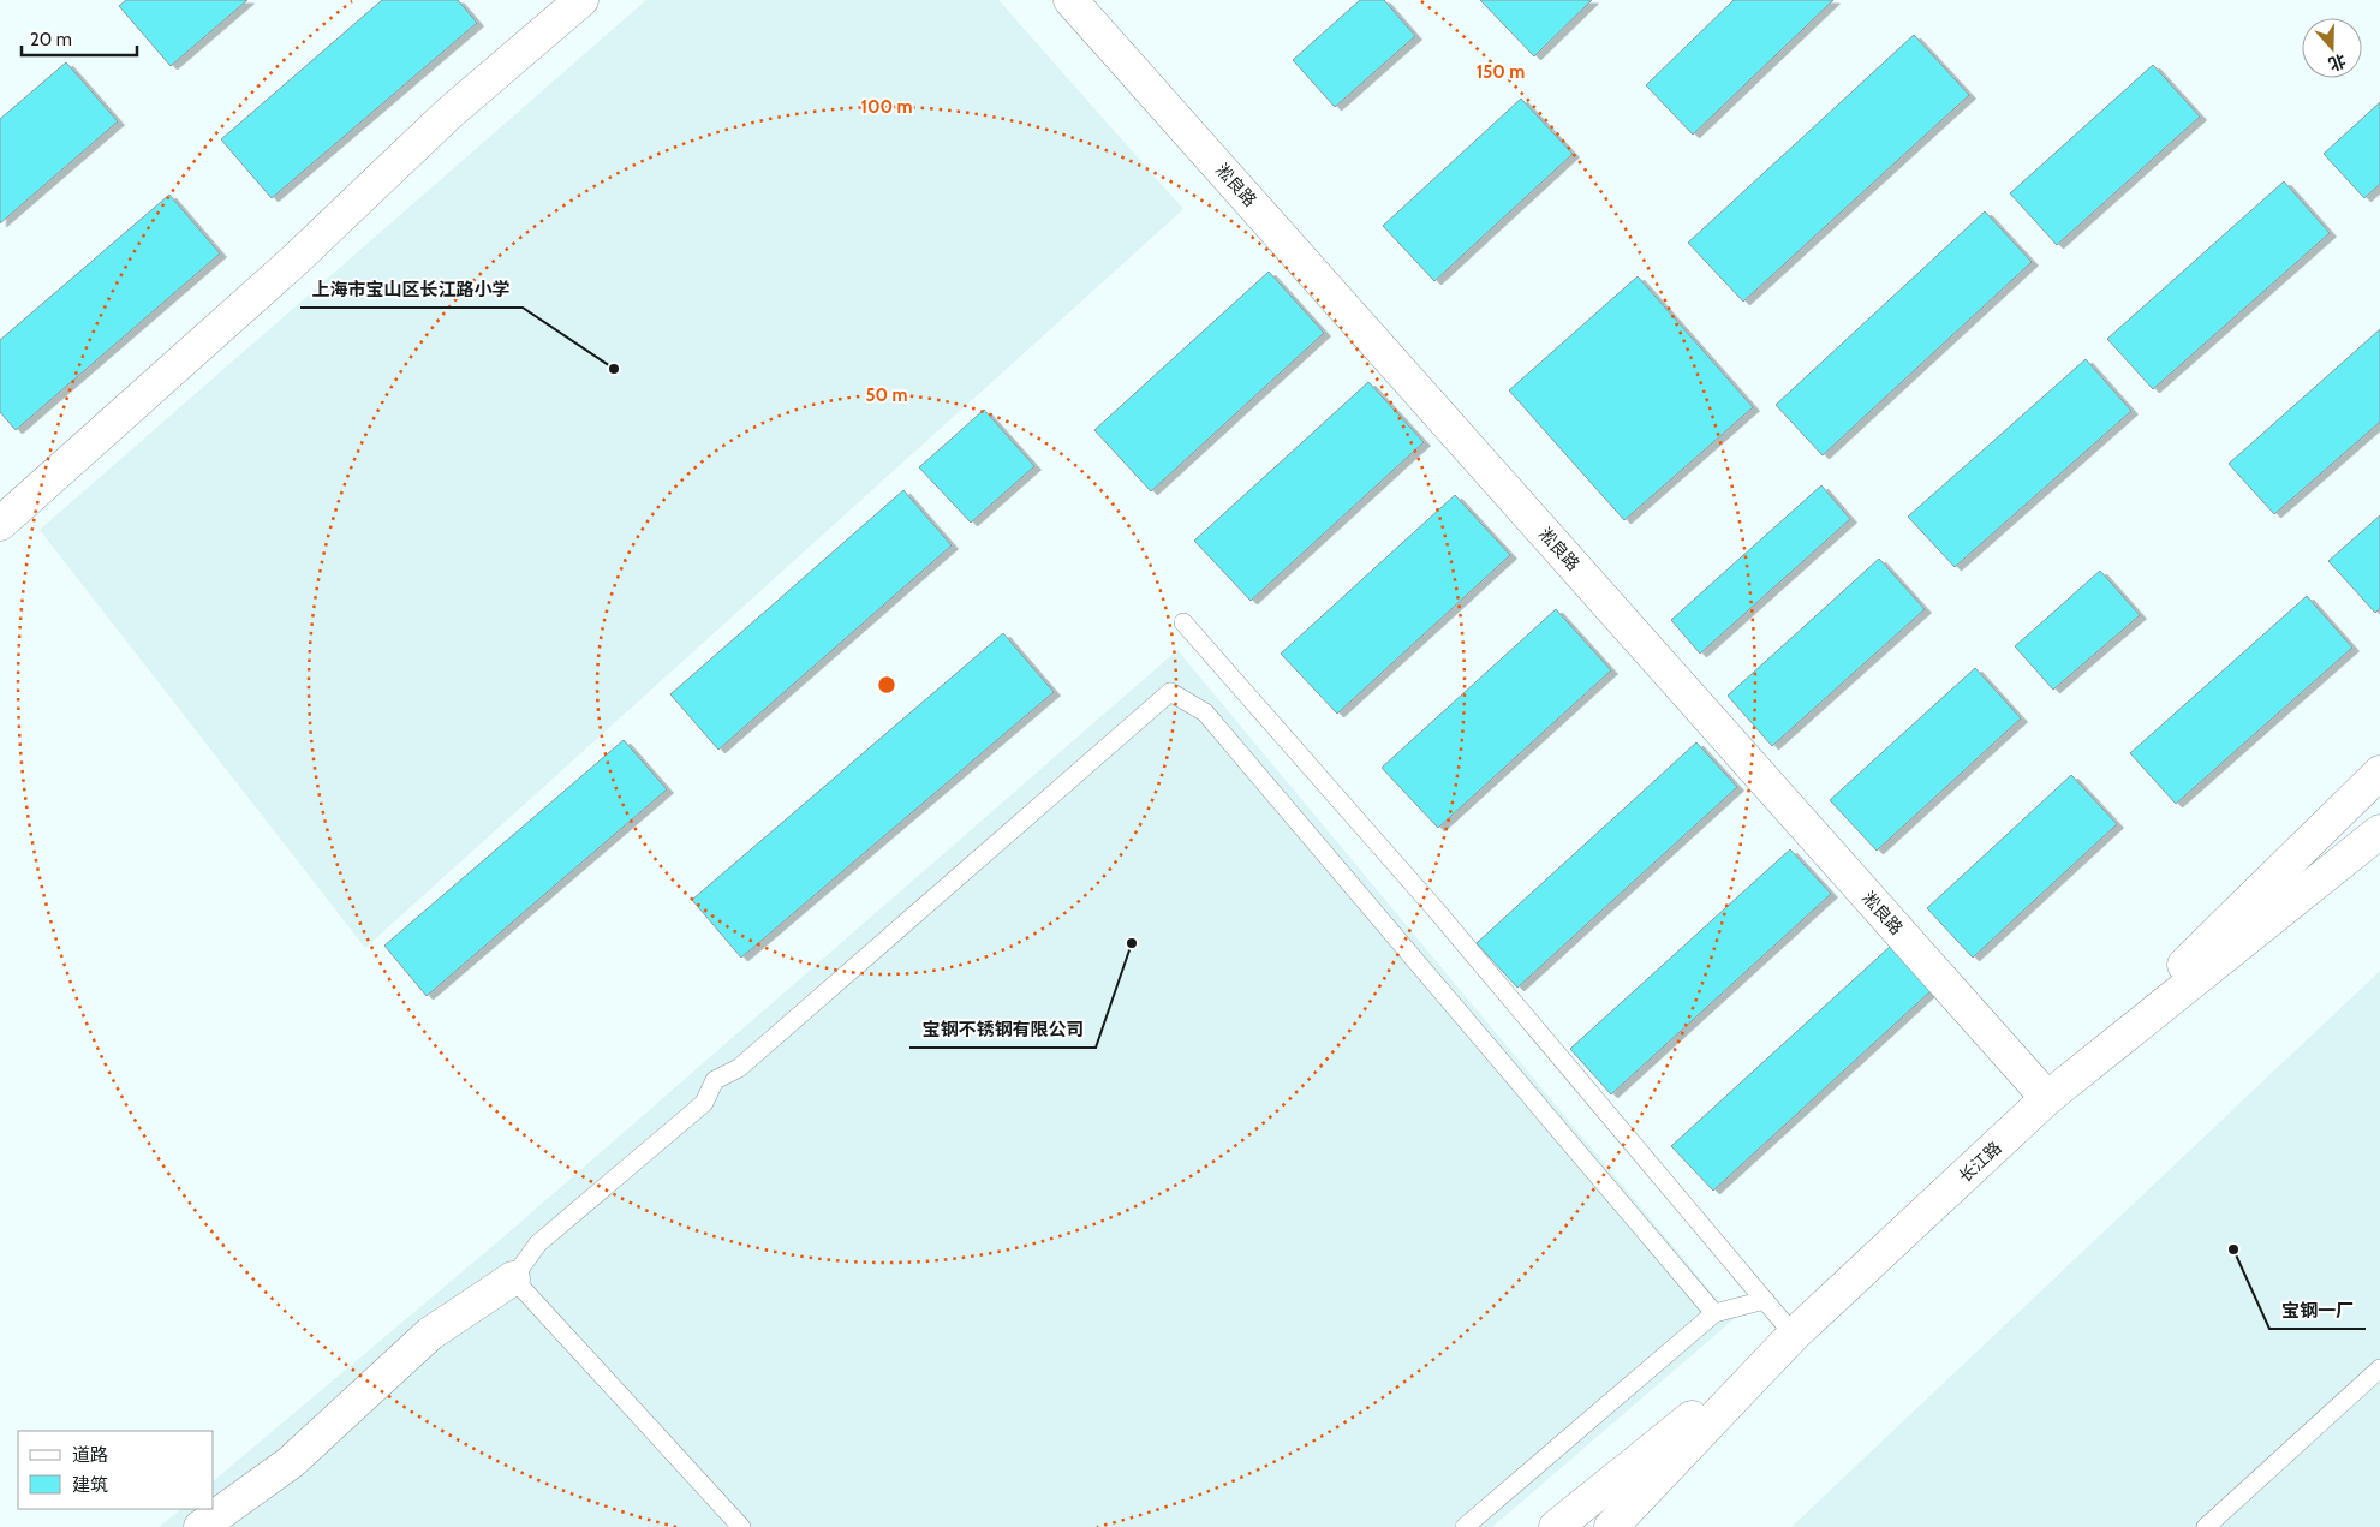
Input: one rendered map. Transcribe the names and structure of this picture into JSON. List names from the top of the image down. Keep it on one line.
{"streets":{"street":["淞良路","长江路"]},"crossings":[["淞良路","长江路"]],"places":["上海市宝山区长江路小学","宝钢不锈钢有限公司","宝钢一厂"],"legend":["道路","建筑"],"scale_bar":"20 m","north":"bottom","rings":["150 m","100 m","50 m"]}
